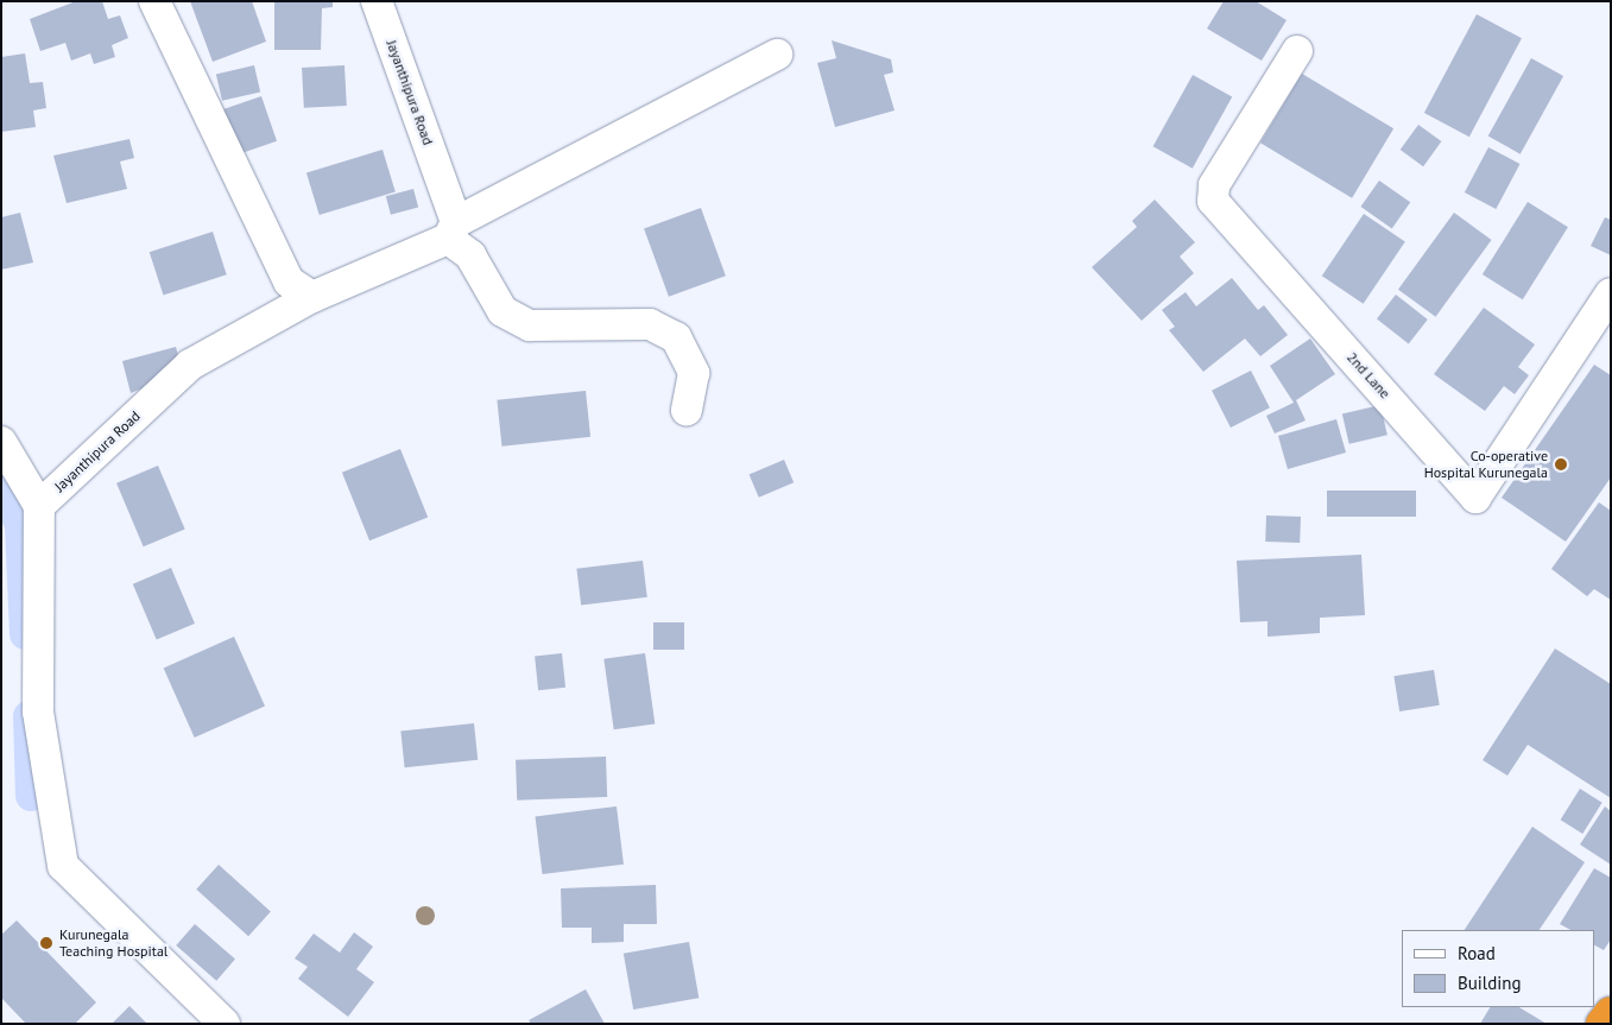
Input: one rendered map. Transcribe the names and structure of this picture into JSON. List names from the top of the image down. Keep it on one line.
{"streets":{"street":["Jayanthipura Road","2nd Lane"]},"places":["Co-operative Hospital Kurunegala","Kurunegala Teaching Hospital"],"legend":["Road","Building"]}
